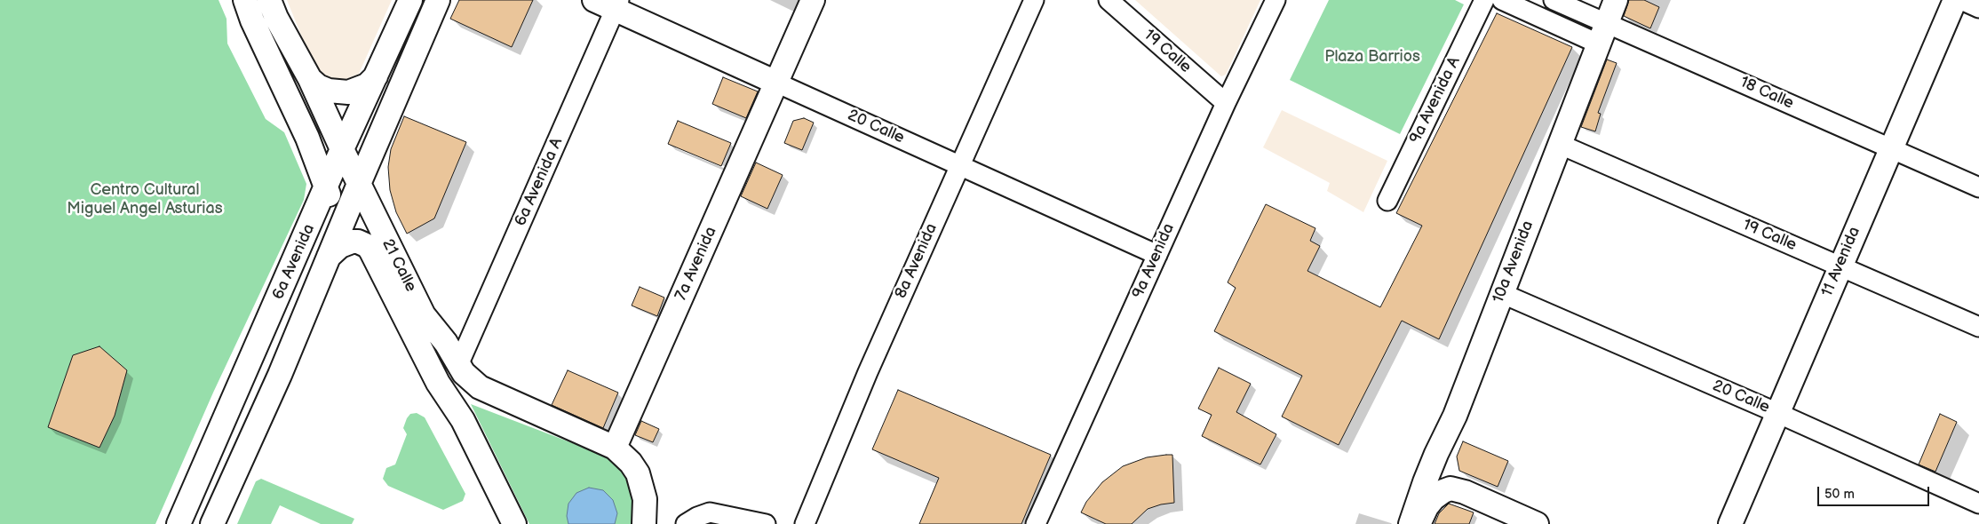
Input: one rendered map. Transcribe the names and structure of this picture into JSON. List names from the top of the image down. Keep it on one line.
{"streets":{"main road":["20 Calle","6a Avenida","10a Avenida","11 Avenida","7a Avenida","21 Calle"],"street":["19 Calle","18 Calle","9a Avenida A","6a Avenida A","8a Avenida","9a Avenida"]},"crossings":[["19 Calle","9a Avenida"],["19 Calle","10a Avenida"],["19 Calle","11 Avenida"],["18 Calle","10a Avenida"],["18 Calle","11 Avenida"],["20 Calle","6a Avenida A"],["20 Calle","8a Avenida"],["20 Calle","9a Avenida"],["20 Calle","10a Avenida"],["20 Calle","11 Avenida"],["20 Calle","7a Avenida"],["6a Avenida A","21 Calle"],["6a Avenida","21 Calle"],["7a Avenida","21 Calle"]],"parks":["Plaza Barrios","Centro Cultural Miguel Angel Asturias"],"scale_bar":"50 m"}
